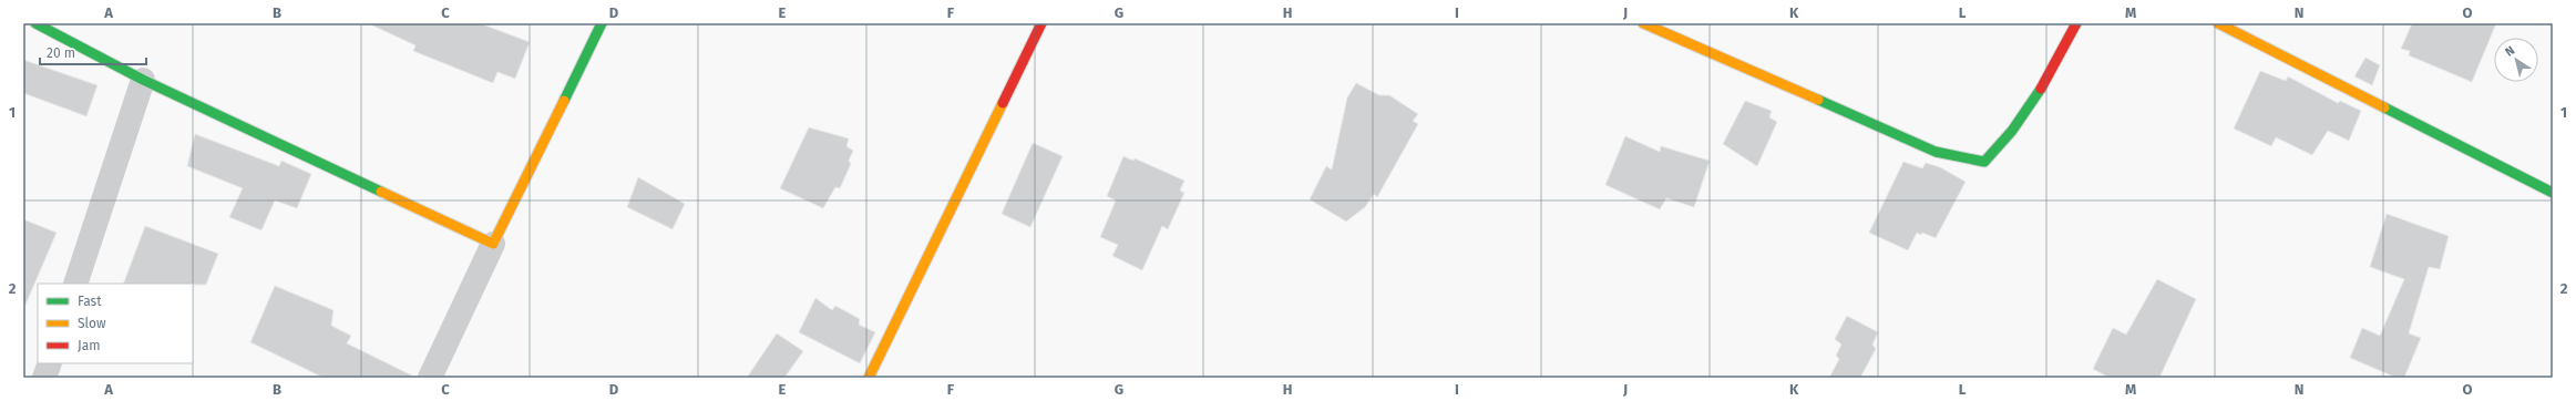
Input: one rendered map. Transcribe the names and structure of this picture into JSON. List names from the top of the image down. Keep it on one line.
{"legend":["Fast","Slow","Jam"],"scale_bar":"20 m","north":"top left","grid":{"columns":["A","B","C","D","E","F","G","H","I","J","K","L","M","N","O"],"rows":["1","2"]}}
